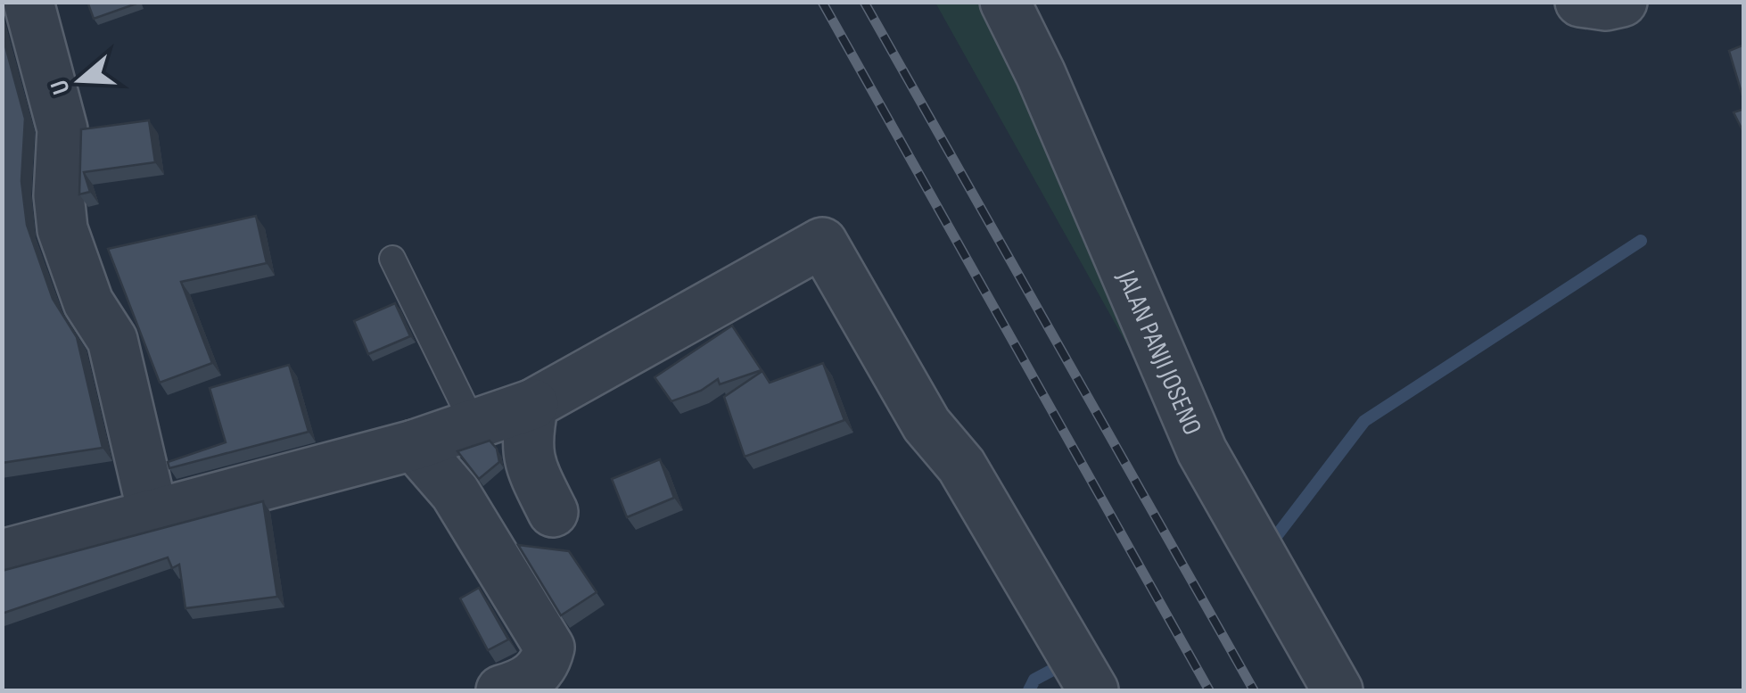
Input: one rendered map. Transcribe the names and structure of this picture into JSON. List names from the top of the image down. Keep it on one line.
{"streets":{"street":["JALAN PANJI JOSENO"]},"north":"left"}
